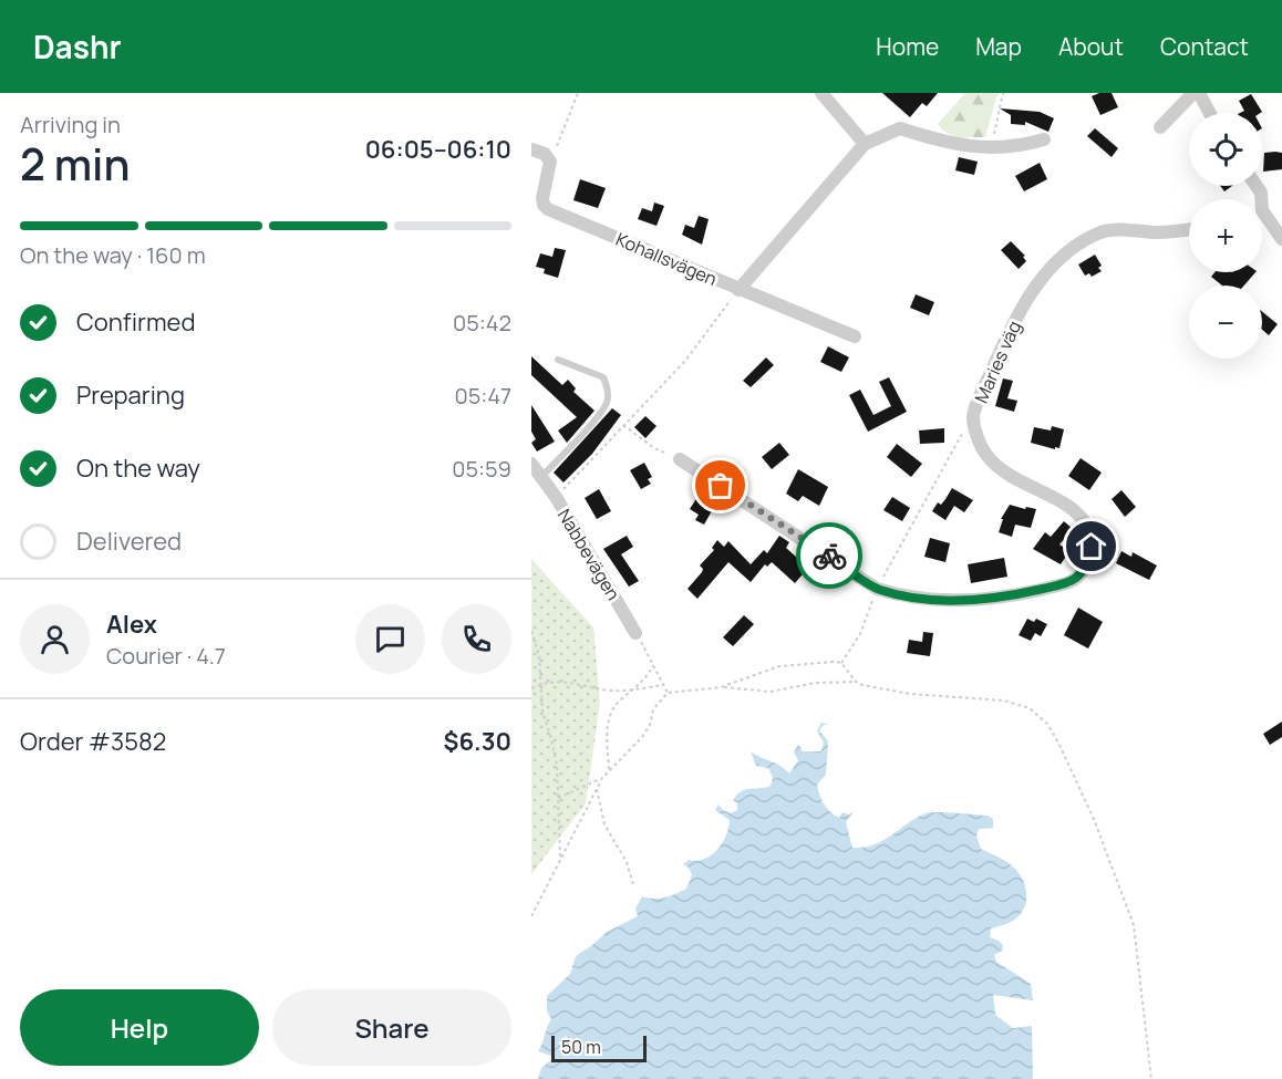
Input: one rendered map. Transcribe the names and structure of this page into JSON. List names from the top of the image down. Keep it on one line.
{"streets":{"street":["Kohallsvägen","Maries väg","Nabbevägen"]},"scale_bar":"50 m","page":{"header":"Dashr","nav":["Home","Map","About","Contact"],"heading":["2 min","Arriving in","06:05–06:10"],"panel":["Alex","Courier · 4.7","Order #3582","$6.30"],"map_buttons":["+","−"],"bar":"On the way · 160 m","list":[["Confirmed","05:42"],["Preparing","05:47"],["On the way","05:59"],"Delivered"],"buttons":["Help","Share"],"scale":"50 m"}}
